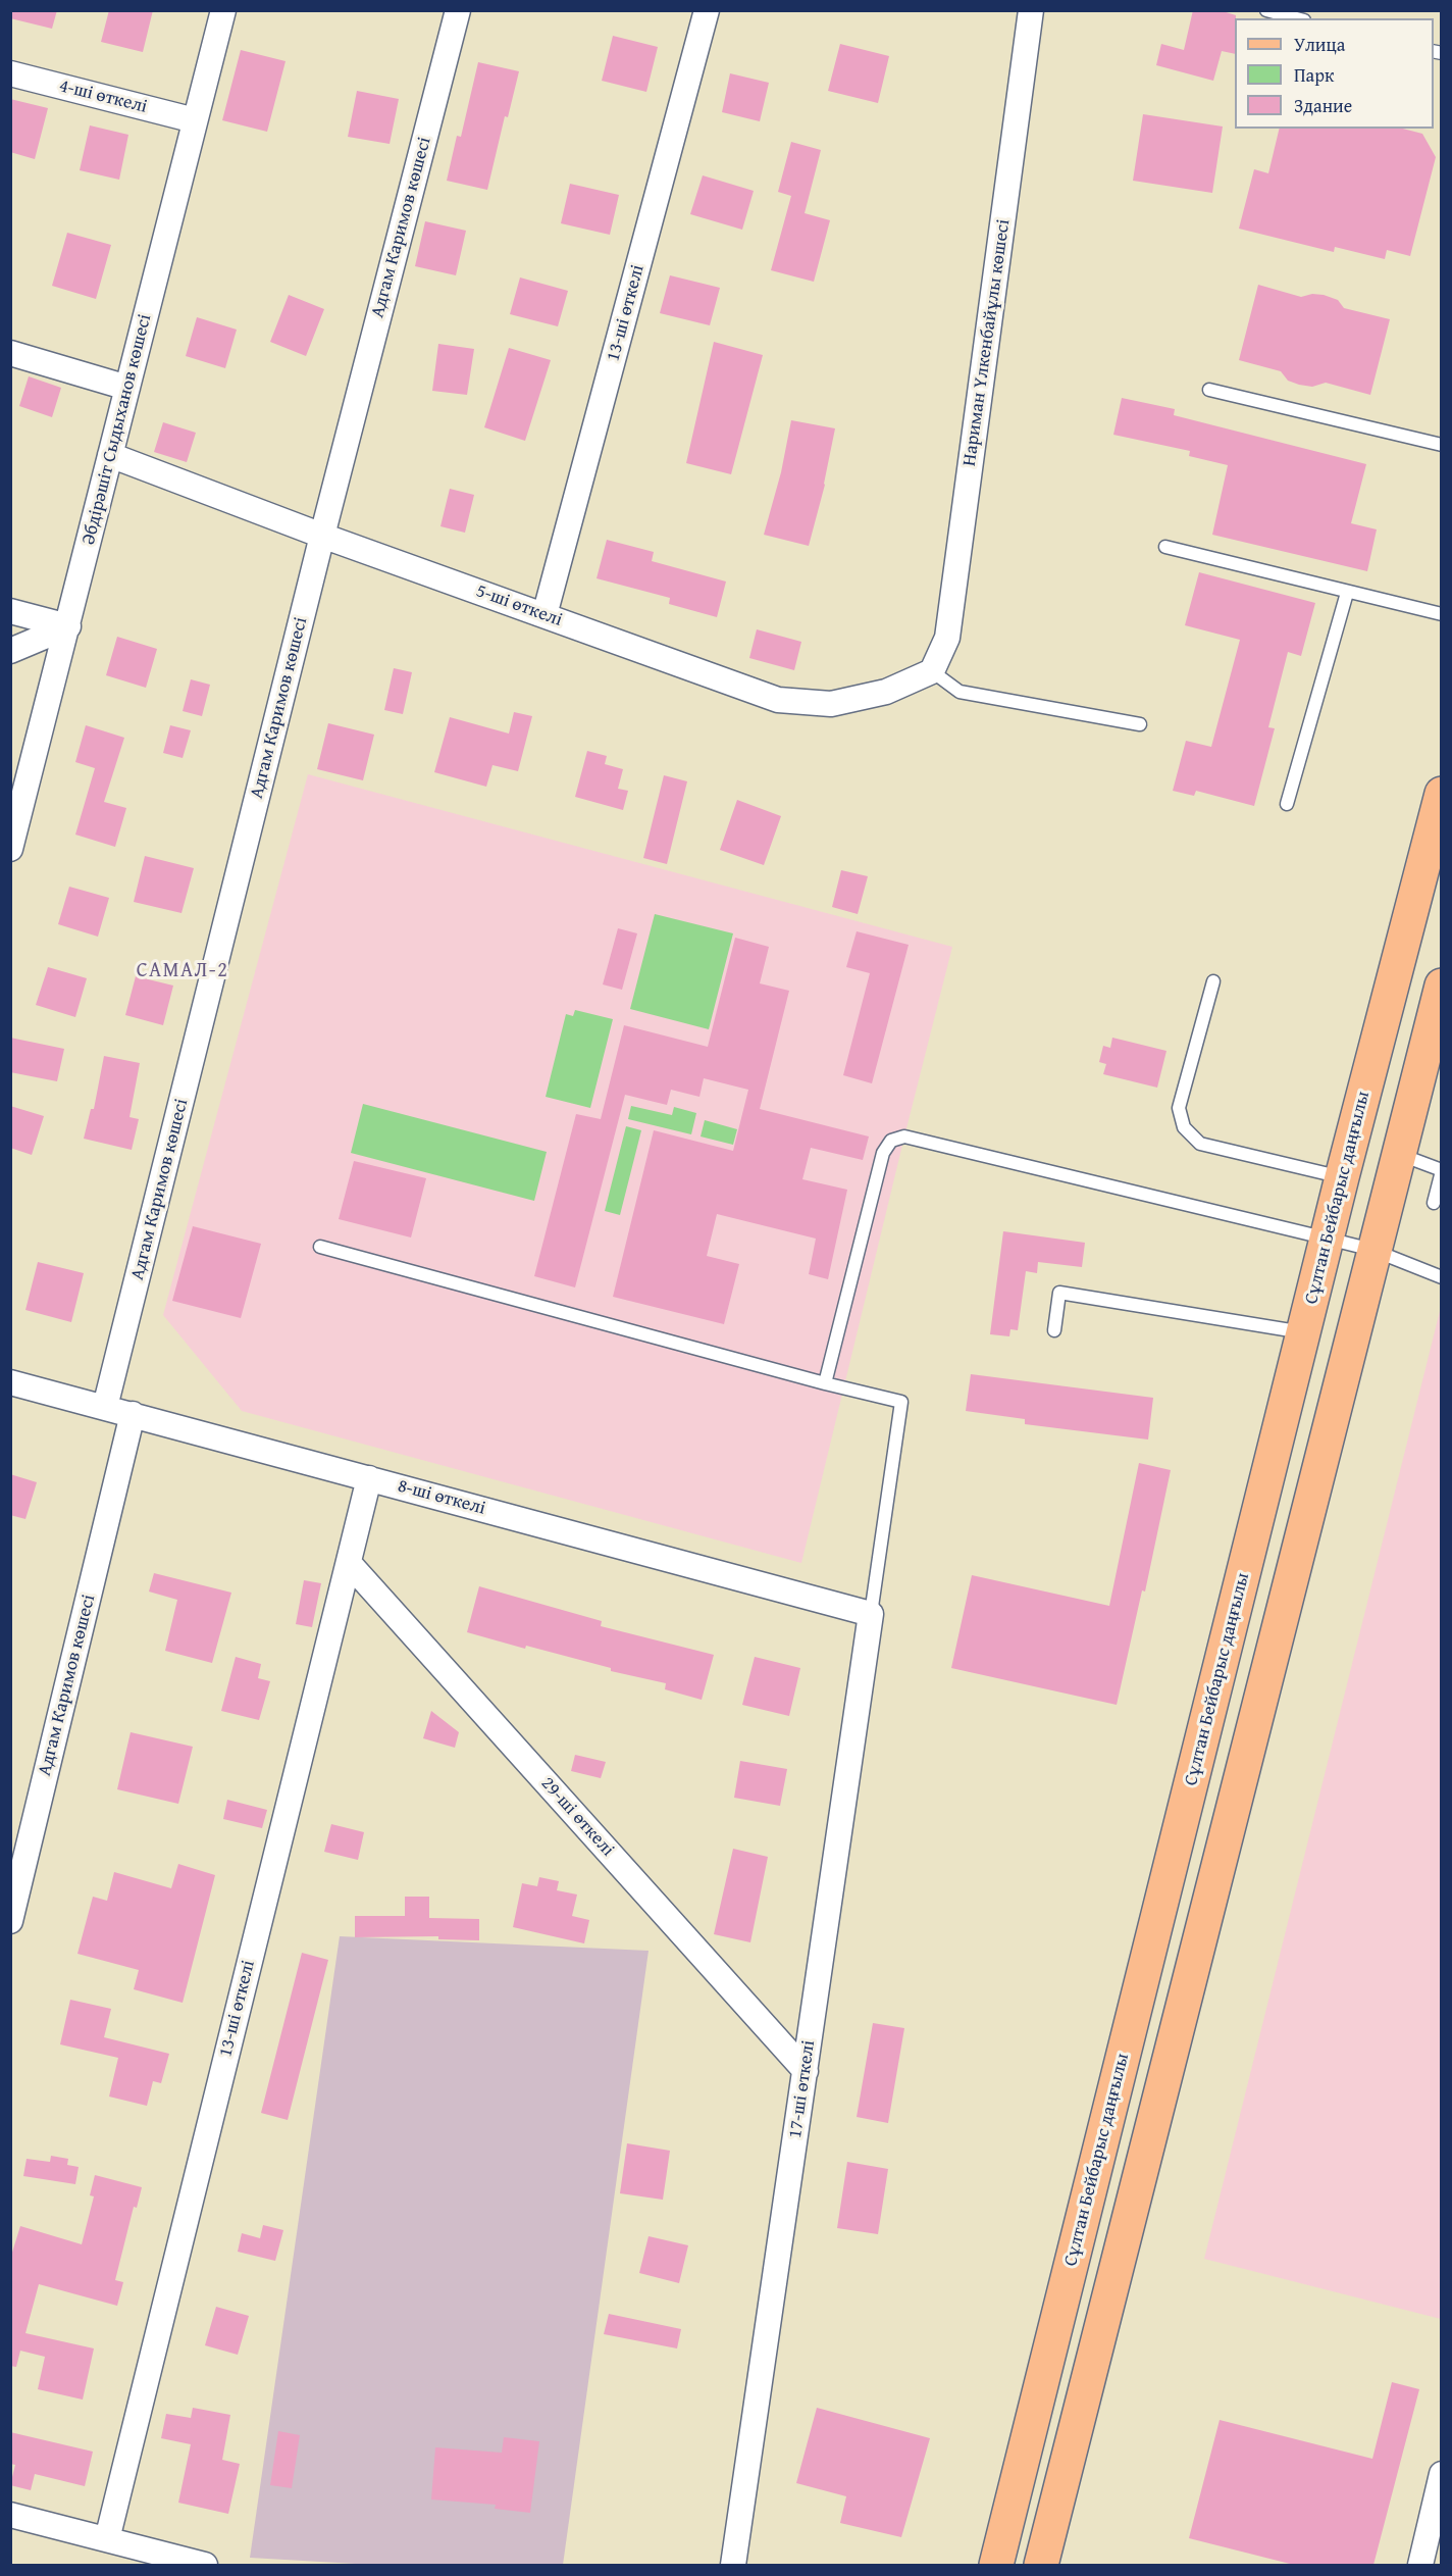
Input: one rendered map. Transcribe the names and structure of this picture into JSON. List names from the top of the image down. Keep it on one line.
{"streets":{"main road":["Сұлтан Бейбарыс даңғылы"],"street":["4-ші өткелі","Адгам Каримов көшесі","13-ші өткелі","Нариман Үлкенбайұлы көшесі","Әбдірәшіт Сыдыханов көшесі","5-ші өткелі","8-ші өткелі","29-ші өткелі","17-ші өткелі"]},"crossings":[["4-ші өткелі","Әбдірәшіт Сыдыханов көшесі"],["Адгам Каримов көшесі","5-ші өткелі"],["Адгам Каримов көшесі","8-ші өткелі"],["13-ші өткелі","5-ші өткелі"],["13-ші өткелі","8-ші өткелі"],["13-ші өткелі","29-ші өткелі"],["Нариман Үлкенбайұлы көшесі","5-ші өткелі"],["Әбдірәшіт Сыдыханов көшесі","5-ші өткелі"],["8-ші өткелі","17-ші өткелі"],["29-ші өткелі","17-ші өткелі"]],"districts":["САМАЛ-2"],"legend":["Улица","Парк","Здание"]}
